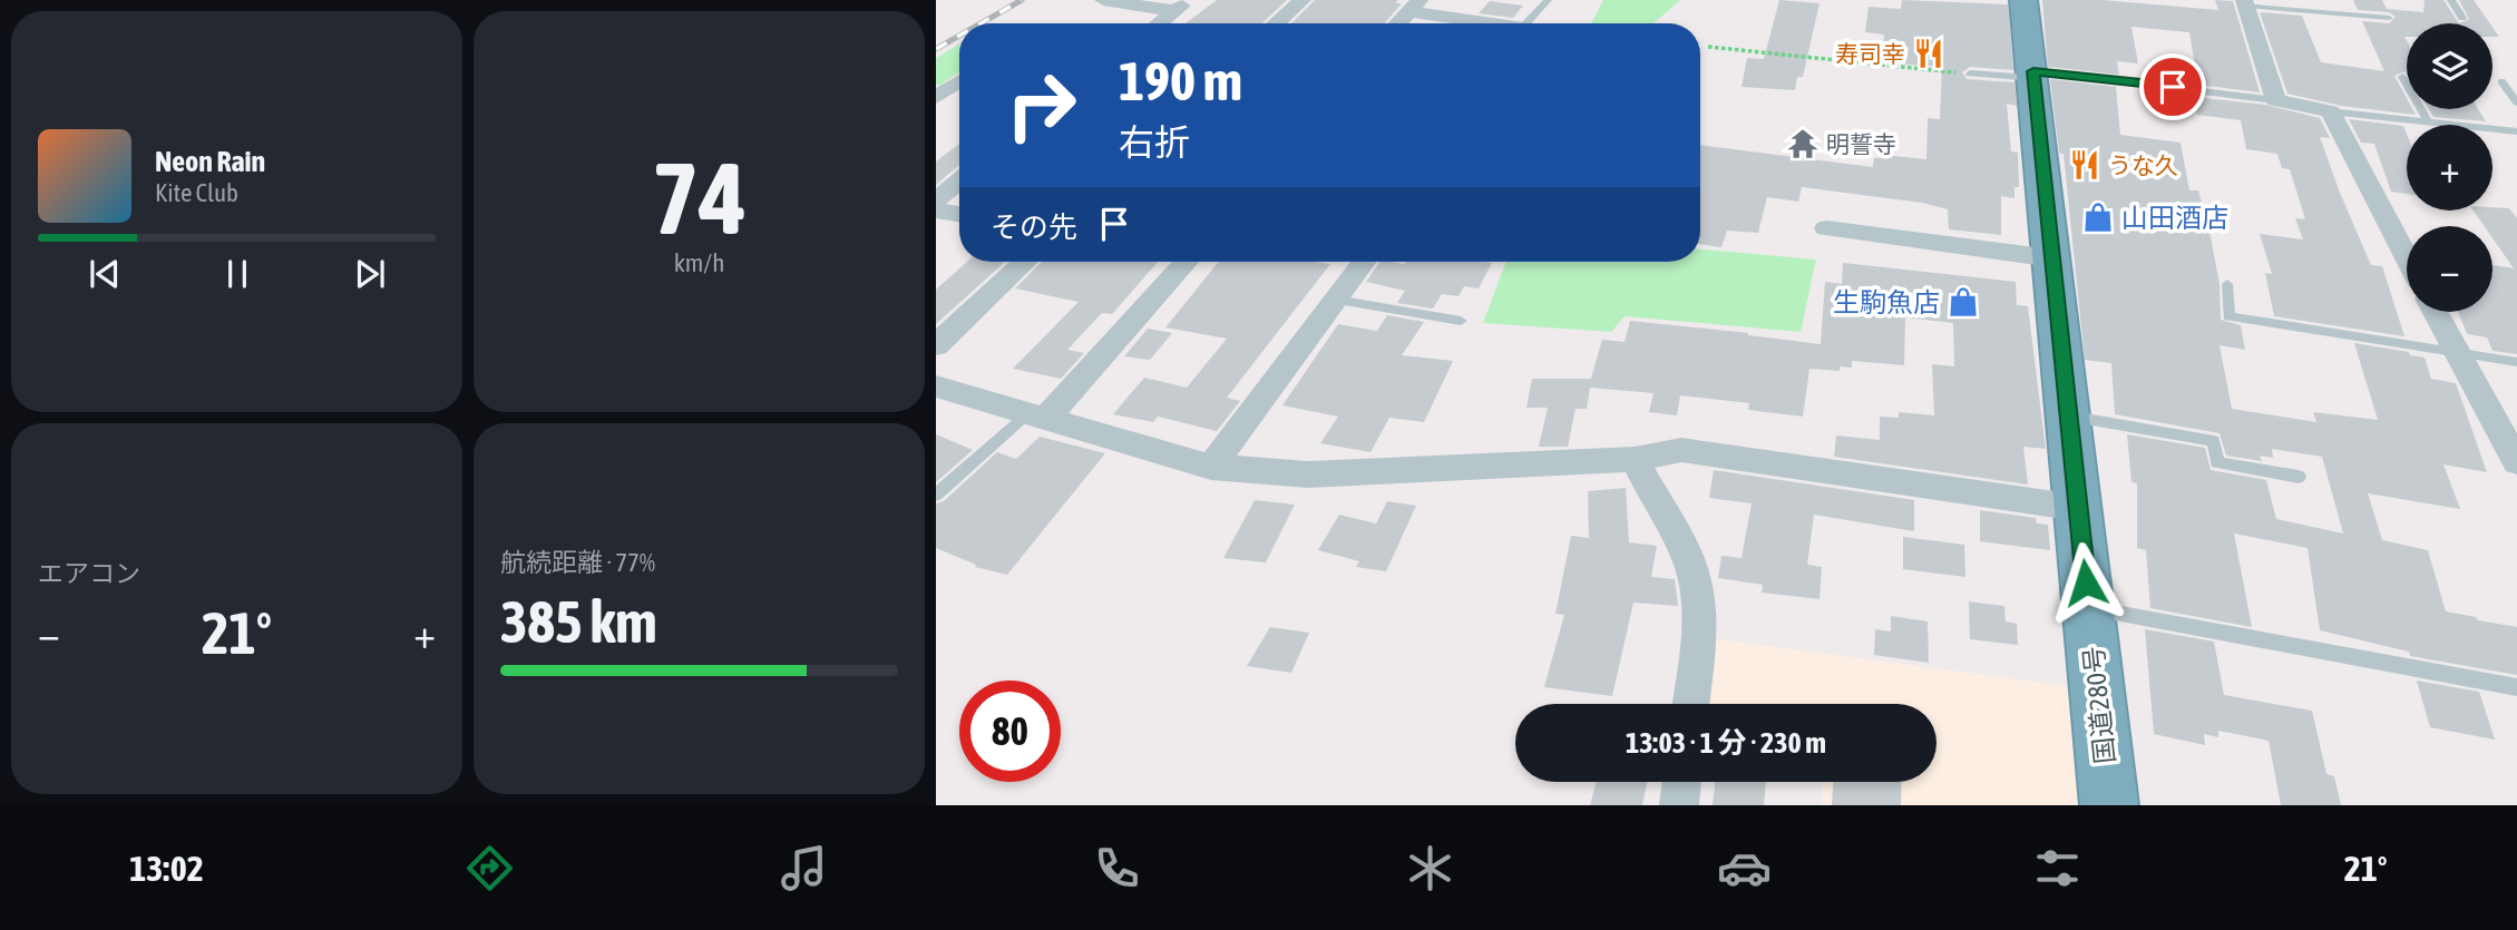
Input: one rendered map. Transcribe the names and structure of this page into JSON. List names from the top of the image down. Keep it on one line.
{"streets":{"highway":["国道280号"]},"places":{"restaurant":["寿司幸","うな久"],"temple":["明誓寺"],"shop":["山田酒店","生駒魚店"]},"page":{"tile":[["74","km/h"],"エアコン",["航続距離 · 77%","385 km"]],"map_buttons":["+","−"],"turn":["190 m","右折"],"song":["Neon Rain","Kite Club"],"then":"その先","heat":["−","21°","+"],"limit":"80","trip":"13:03 · 1 分 · 230 m","tabs":["13:02","21°"]}}
